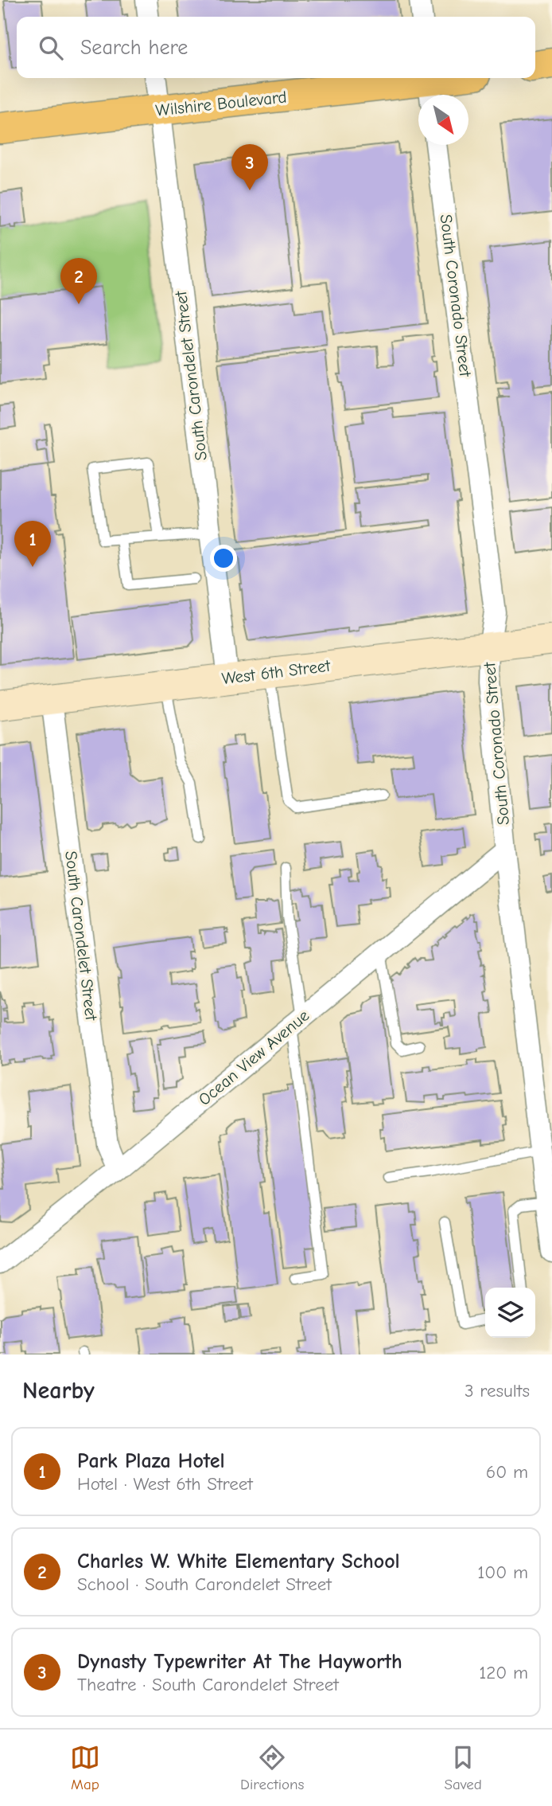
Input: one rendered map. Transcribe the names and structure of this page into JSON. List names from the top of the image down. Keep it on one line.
{"streets":{"main road":["Wilshire Boulevard","West 6th Street"],"street":["South Coronado Street","South Carondelet Street","Ocean View Avenue"]},"crossings":[["Wilshire Boulevard","South Carondelet Street"],["South Coronado Street","West 6th Street"],["South Coronado Street","Ocean View Avenue"],["South Carondelet Street","West 6th Street"],["South Carondelet Street","Ocean View Avenue"]],"north":"bottom right","page":{"search":"Search here","pins":["3","2","1"],"heading":["Nearby","3 results"],"list":[{"mark":"1","name":"Park Plaza Hotel","note":"Hotel · West 6th Street","value":"60 m"},{"mark":"2","name":"Charles W. White Elementary School","note":"School · South Carondelet Street","value":"100 m"},{"mark":"3","name":"Dynasty Typewriter At The Hayworth","note":"Theatre · South Carondelet Street","value":"120 m"}],"nav":["Map","Directions","Saved"]}}
